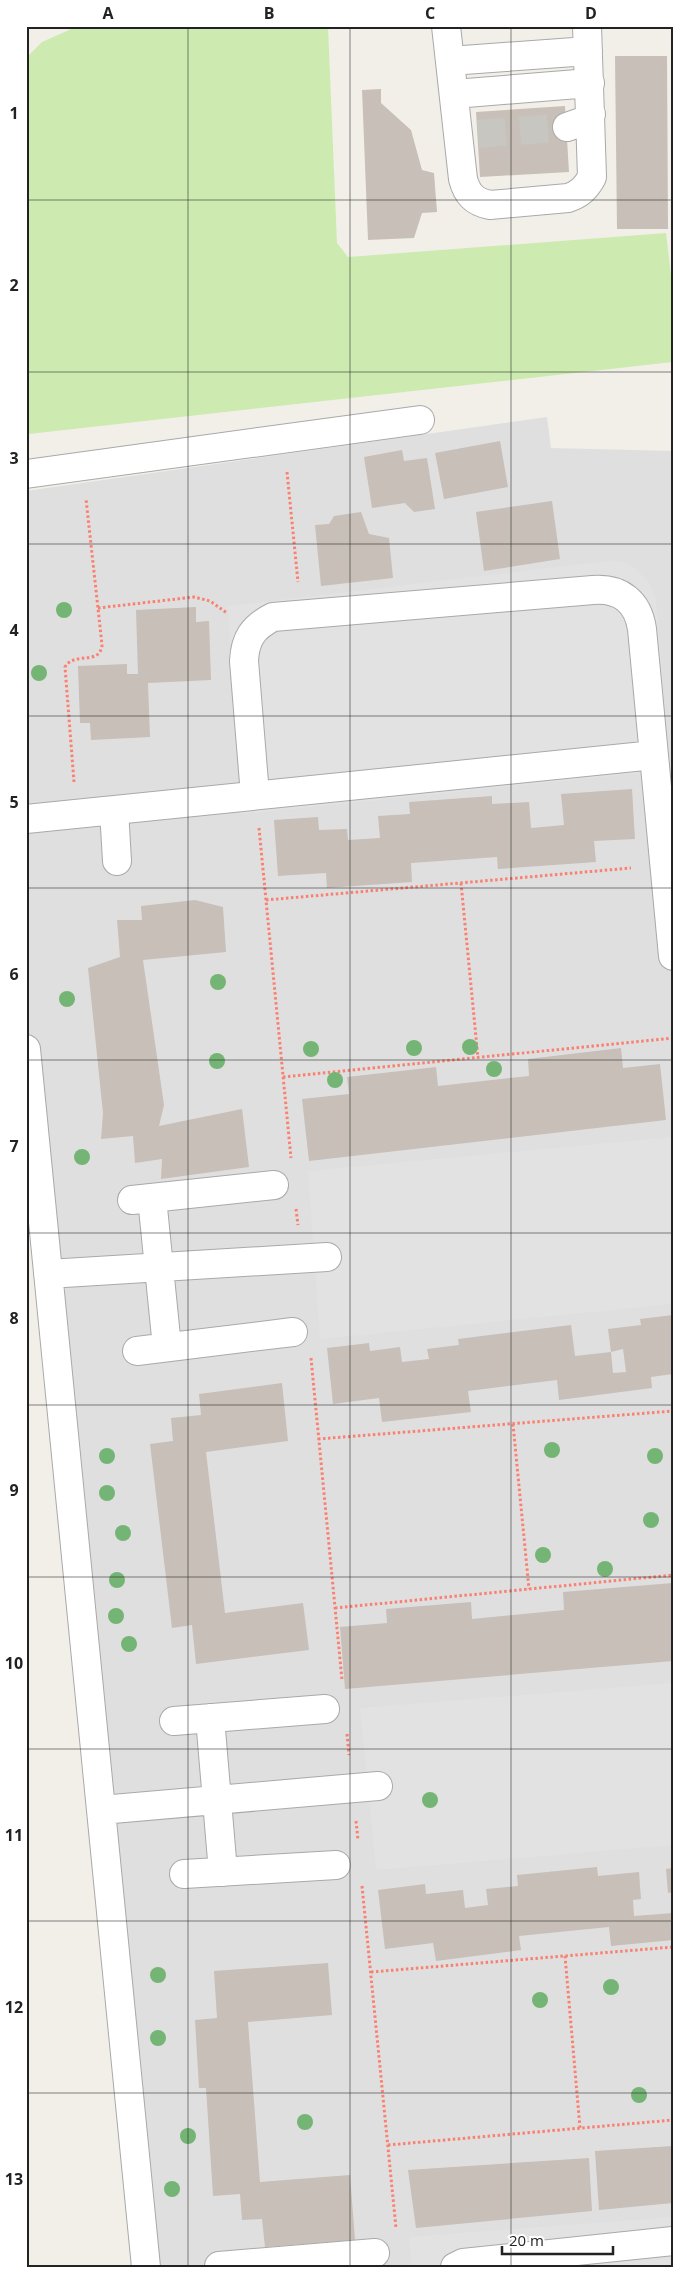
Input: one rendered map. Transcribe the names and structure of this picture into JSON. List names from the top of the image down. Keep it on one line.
{"scale_bar":"20 m","grid":{"columns":["A","B","C","D"],"rows":["1","2","3","4","5","6","7","8","9","10","11","12","13"]}}
